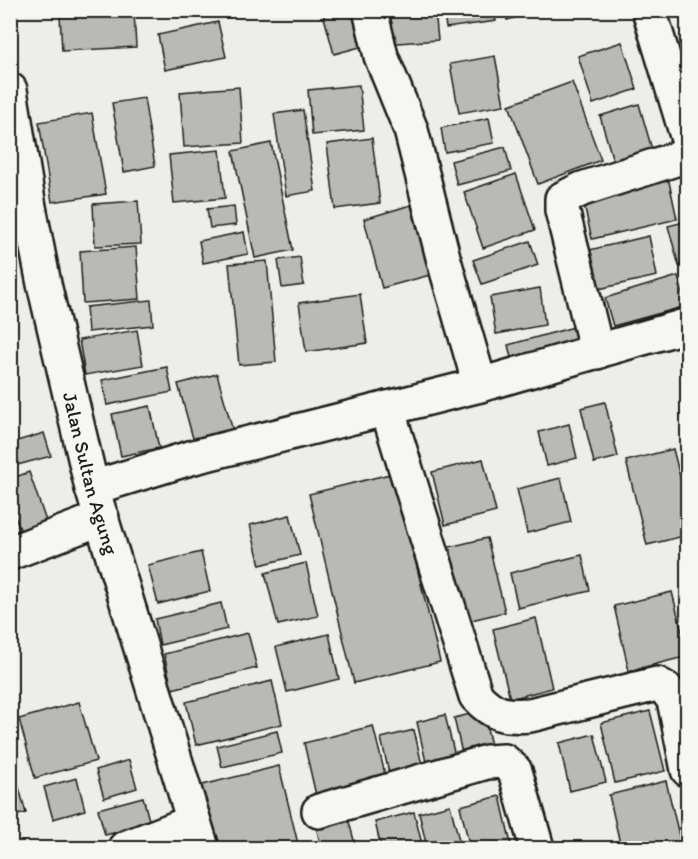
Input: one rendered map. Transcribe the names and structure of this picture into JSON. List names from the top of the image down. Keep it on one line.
{"streets":{"street":["Jalan Sultan Agung"]}}
